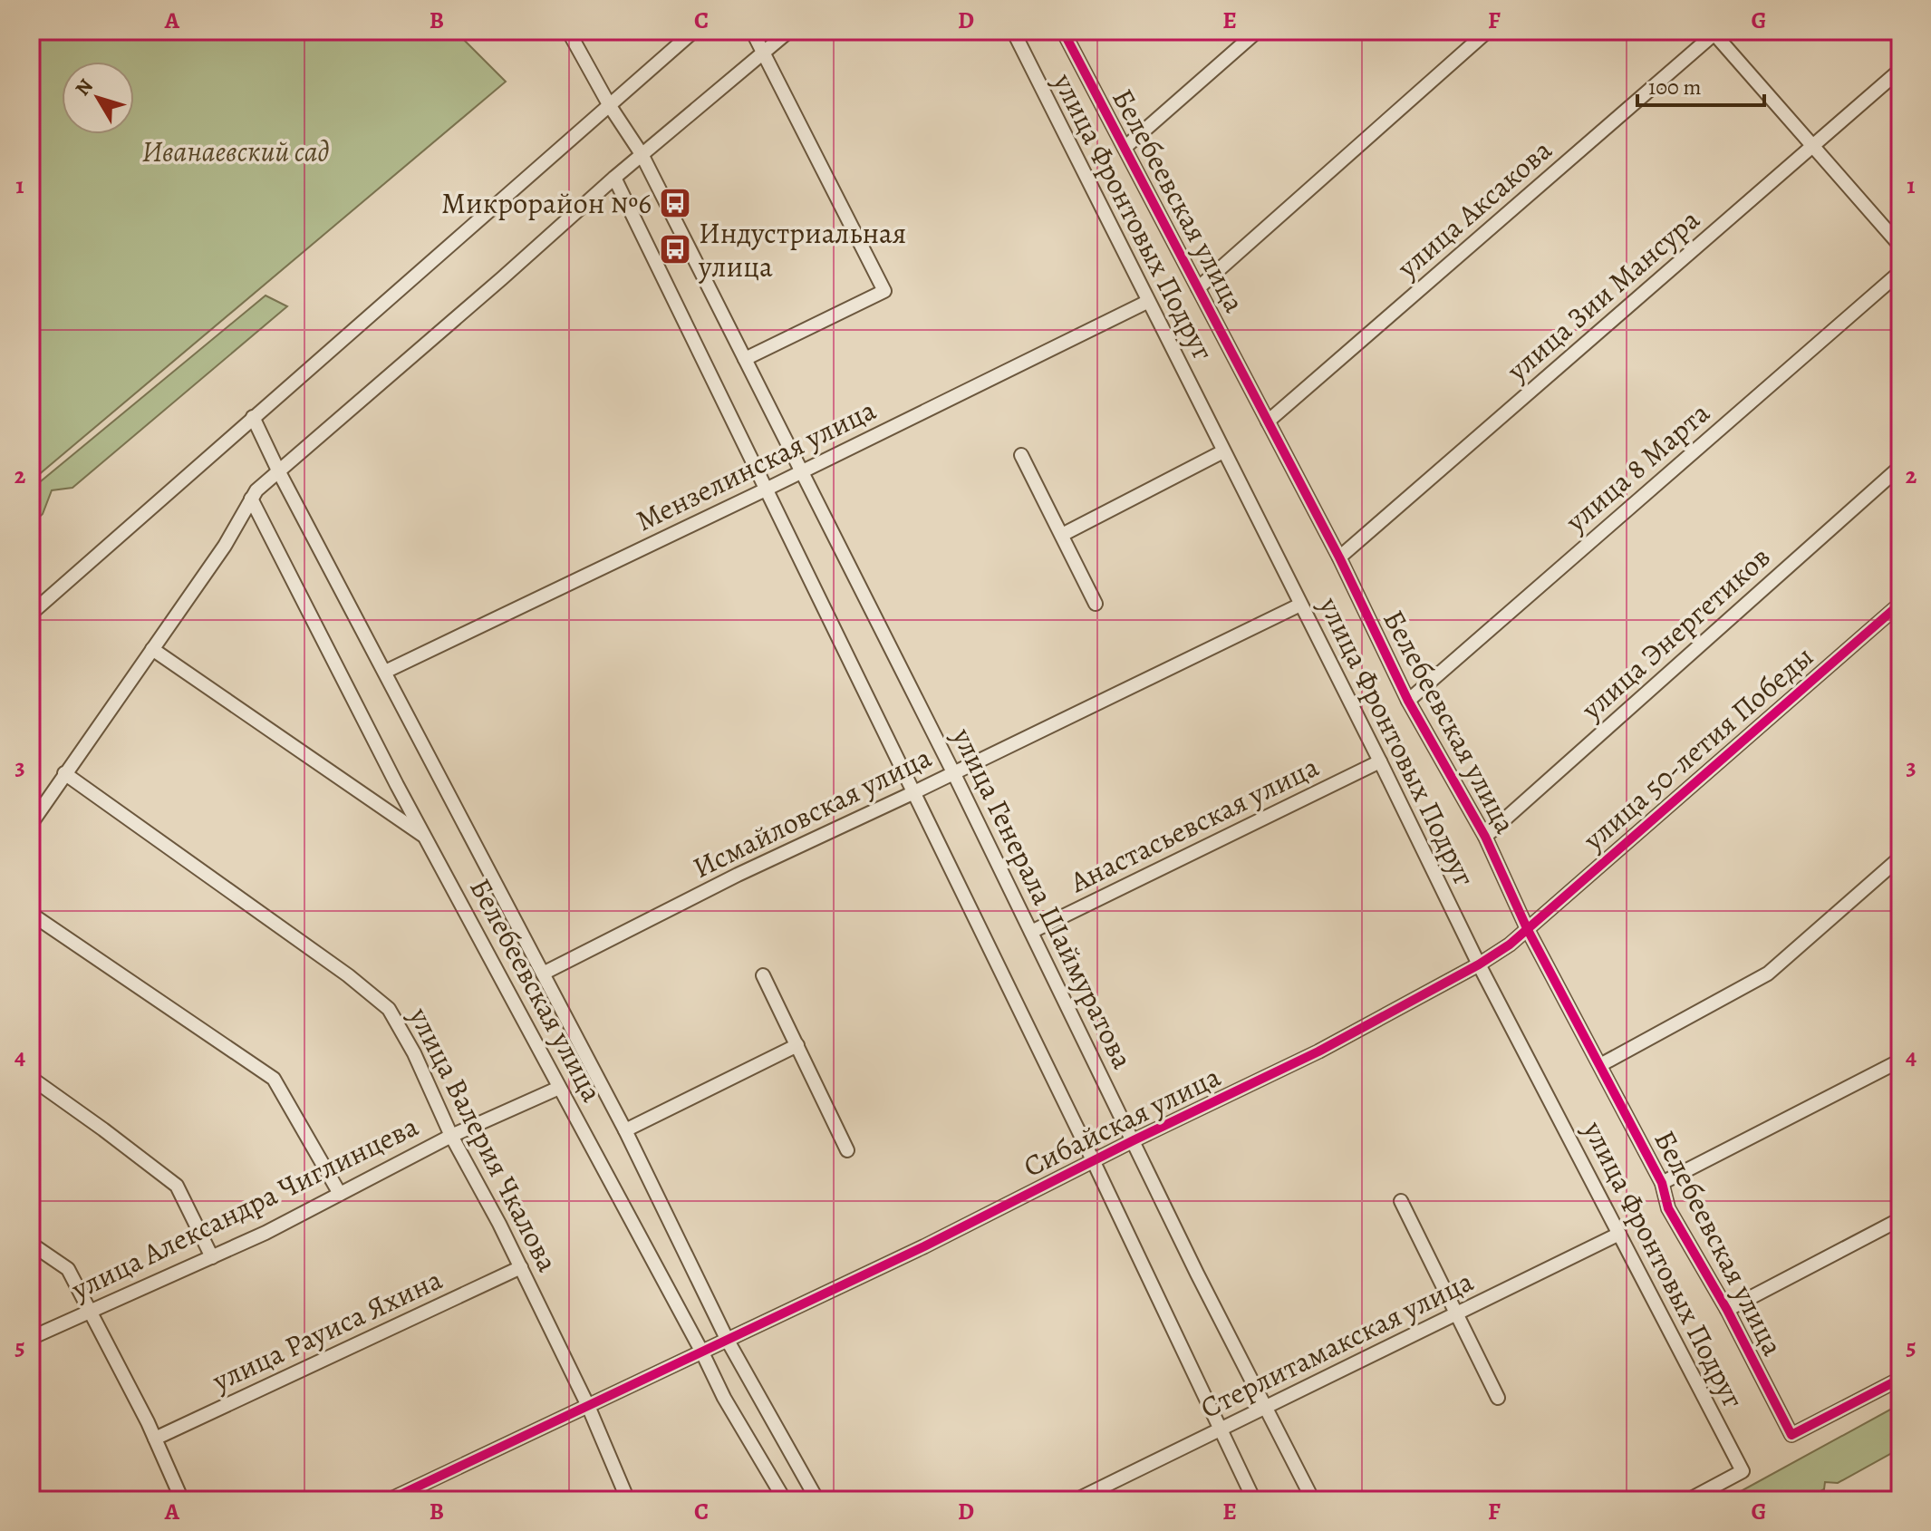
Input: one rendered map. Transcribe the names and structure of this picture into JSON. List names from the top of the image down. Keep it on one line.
{"streets":{"street":["Белебеевская улица","улица Аксакова","улица Фронтовых Подруг","улица Зии Мансура","Мензелинская улица","улица 8 Марта","улица Энергетиков","улица 50-летия Победы","Исмайловская улица","Анастасьевская улица","улица Генерала Шаймуратова","Сибайская улица","улица Валерия Чкалова","улица Александра Чиглинцева","улица Рауиса Яхина","Стерлитамакская улица"]},"crossings":[["Белебеевская улица","улица Аксакова"],["Белебеевская улица","улица Зии Мансура"],["Белебеевская улица","Мензелинская улица"],["Белебеевская улица","улица 8 Марта"],["Белебеевская улица","улица Энергетиков"],["Белебеевская улица","улица 50-летия Победы"],["Белебеевская улица","Исмайловская улица"],["Белебеевская улица","Сибайская улица"],["Белебеевская улица","улица Александра Чиглинцева"],["улица Фронтовых Подруг","Мензелинская улица"],["улица Фронтовых Подруг","Исмайловская улица"],["улица Фронтовых Подруг","Анастасьевская улица"],["улица Фронтовых Подруг","Сибайская улица"],["улица Фронтовых Подруг","Стерлитамакская улица"],["Мензелинская улица","улица Генерала Шаймуратова"],["улица 50-летия Победы","Сибайская улица"],["Исмайловская улица","улица Генерала Шаймуратова"],["Анастасьевская улица","улица Генерала Шаймуратова"],["улица Генерала Шаймуратова","Сибайская улица"],["улица Генерала Шаймуратова","Стерлитамакская улица"],["Сибайская улица","улица Валерия Чкалова"],["улица Валерия Чкалова","улица Александра Чиглинцева"],["улица Валерия Чкалова","улица Рауиса Яхина"]],"parks":["Иванаевский сад"],"places":{"bus stop":["Микрорайон №6","Индустриальная улица"]},"scale_bar":"100 m","north":"top left","grid":{"columns":["A","B","C","D","E","F","G"],"rows":["1","2","3","4","5"]}}
